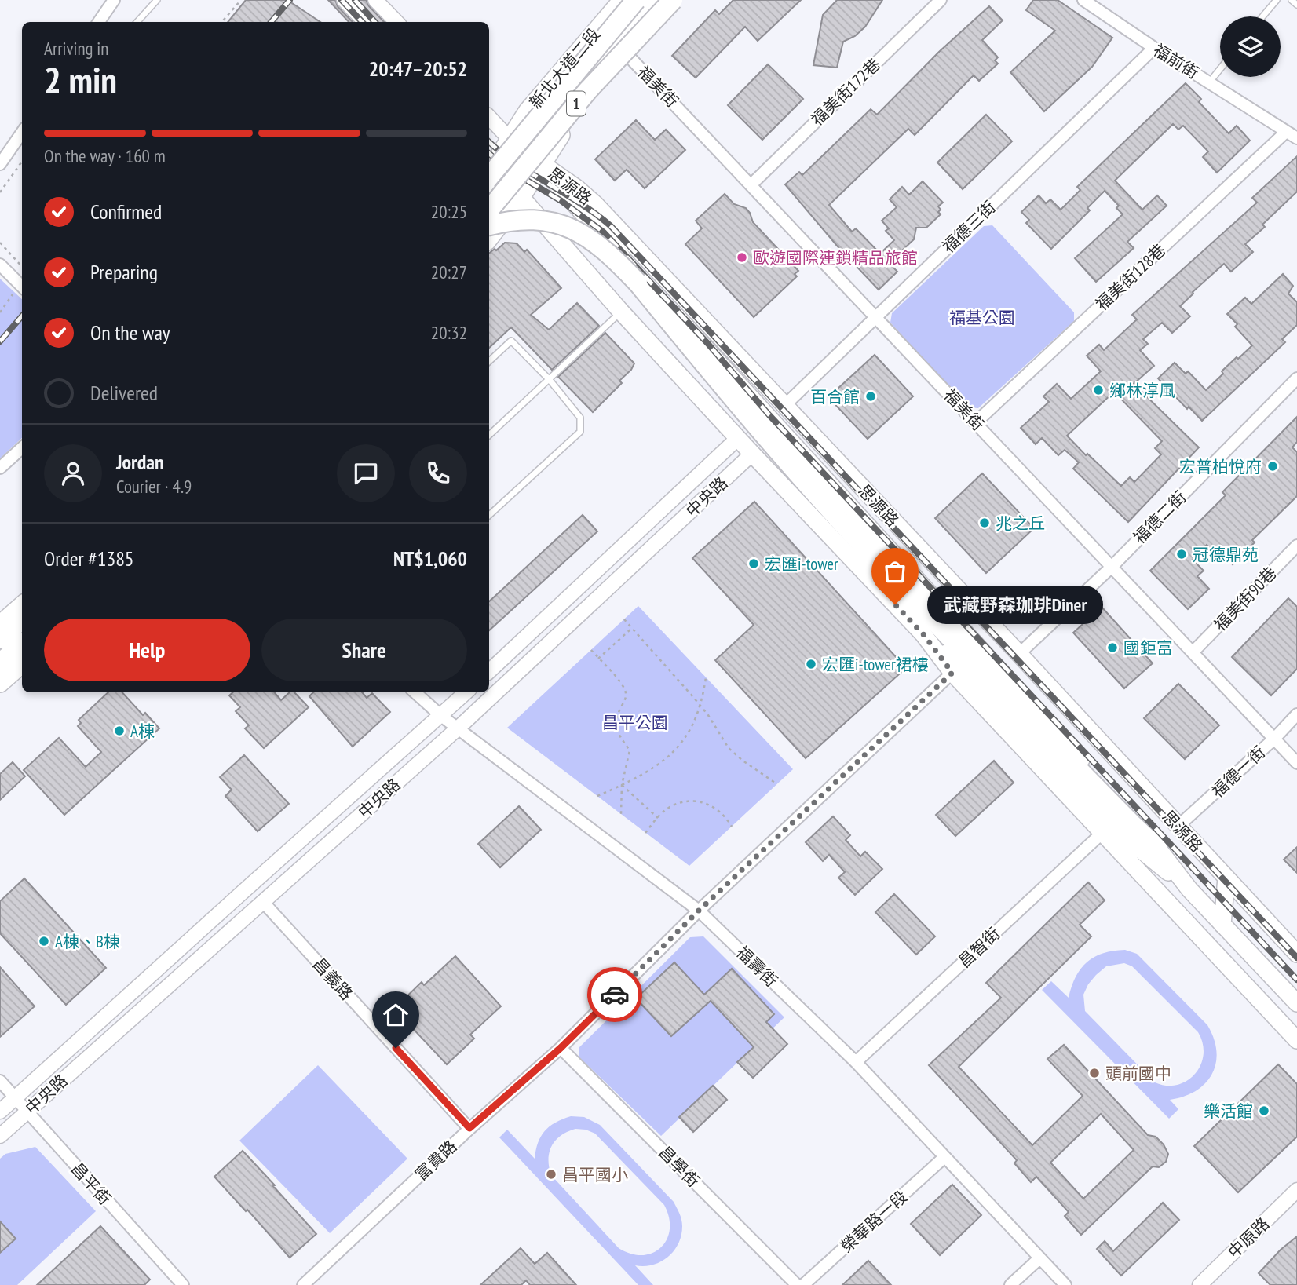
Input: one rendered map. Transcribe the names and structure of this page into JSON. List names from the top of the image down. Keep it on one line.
{"streets":{"highway":["1"],"main road":["新北大道二段","思源路"],"street":["福前街","福美街","福美街172巷","福德三街","福美街128巷","中央路","福德二街","福美街90巷","福德一街","昌智街","福壽街","昌義路","富貴路","昌學街","昌平街","榮華路一段","中原路"]},"crossings":[["福前街","福德三街"],["福前街","福美街128巷"],["新北大道二段","思源路"],["福美街","福美街172巷"],["福美街","1"],["福美街","福德三街"],["福美街","福美街128巷"],["福美街","福德二街"],["福美街","福美街90巷"],["福美街","福德一街"],["1","思源路"],["思源路","福德三街"],["思源路","中央路"],["思源路","福德二街"],["思源路","福德一街"],["思源路","昌智街"],["思源路","富貴路"],["中央路","福壽街"],["中央路","昌義路"],["中央路","昌平街"],["昌智街","福壽街"],["福壽街","富貴路"],["福壽街","榮華路一段"],["昌義路","富貴路"],["富貴路","昌學街"]],"parks":["福基公園","昌平公園"],"places":["歐遊國際連鎖精品旅館","鄉林淳風","百合館","宏普柏悅府","兆之丘","冠德鼎苑","宏匯i-tower","武藏野森珈琲Diner","國鉅富","宏匯i-tower裙樓","A棟","A棟、B棟","頭前國中","樂活館","昌平國小"],"page":{"heading":["2 min","Arriving in","20:47–20:52"],"panel":["Jordan","Courier · 4.9","Order #1385","NT$1,060"],"bar":"On the way · 160 m","list":[["Confirmed","20:25"],["Preparing","20:27"],["On the way","20:32"],"Delivered"],"bubble":"武藏野森珈琲Diner","buttons":["Help","Share"]}}
